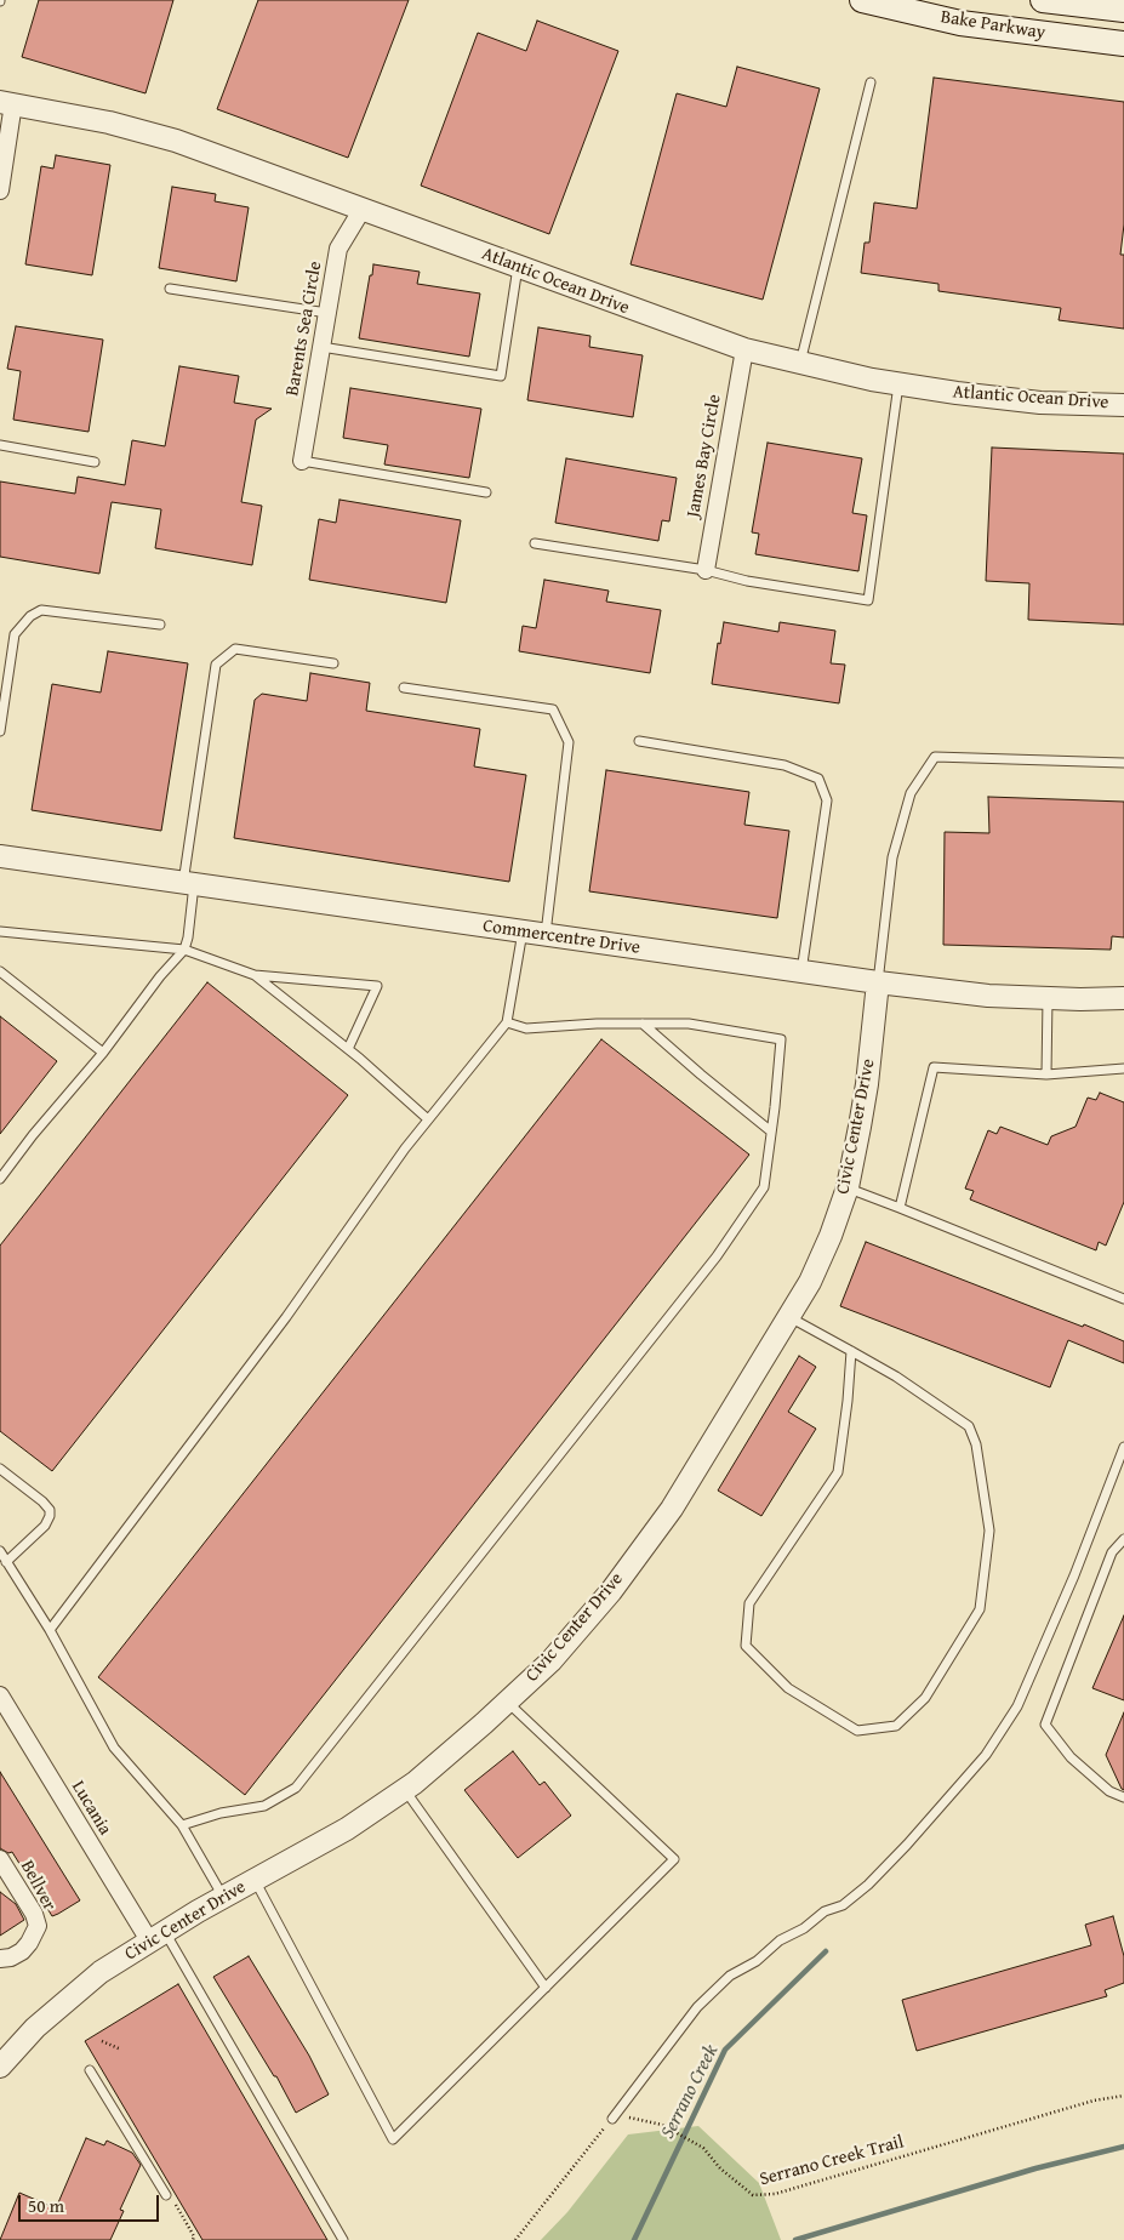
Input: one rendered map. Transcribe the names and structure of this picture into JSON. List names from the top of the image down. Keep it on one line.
{"streets":{"main road":["Bake Parkway"],"street":["Atlantic Ocean Drive","Barents Sea Circle","James Bay Circle","Commercentre Drive","Civic Center Drive","Lucania","Bellver"],"path":["Serrano Creek Trail"]},"crossings":[["Atlantic Ocean Drive","Barents Sea Circle"],["Atlantic Ocean Drive","James Bay Circle"],["Commercentre Drive","Civic Center Drive"],["Civic Center Drive","Lucania"]],"water":["Serrano Creek"],"scale_bar":"50 m"}
